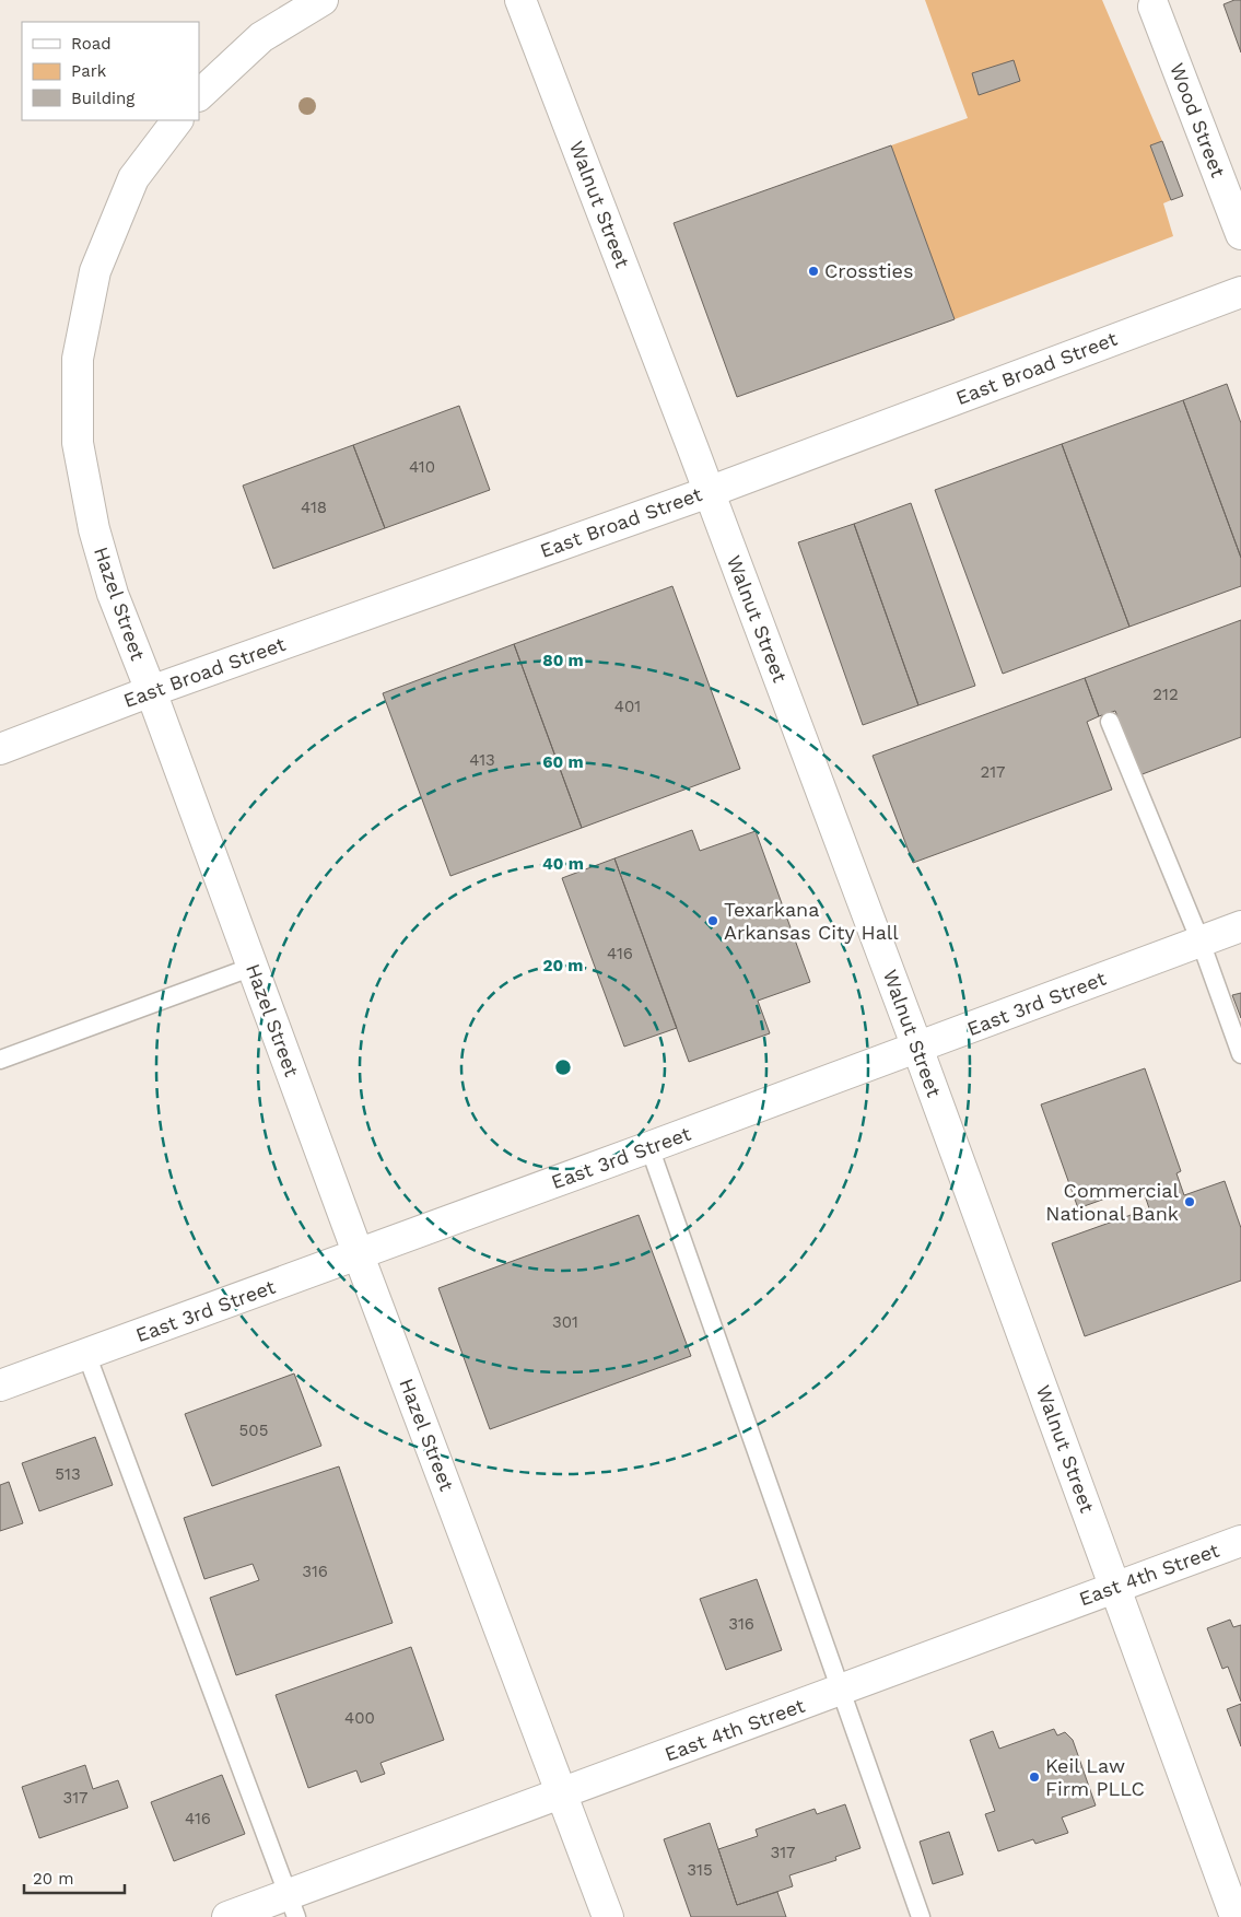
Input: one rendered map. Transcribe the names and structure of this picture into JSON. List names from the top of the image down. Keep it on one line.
{"streets":{"street":["Wood Street","Walnut Street","East Broad Street","Hazel Street","East 3rd Street","East 4th Street"]},"crossings":[["Walnut Street","East Broad Street"],["Walnut Street","East 3rd Street"],["Walnut Street","East 4th Street"],["East Broad Street","Hazel Street"],["Hazel Street","East 3rd Street"],["Hazel Street","East 4th Street"]],"places":["Crossties","Texarkana Arkansas City Hall","Commercial National Bank","Keil Law Firm PLLC"],"house_numbers":["410","418","212","401","413","217","416","301","505","513","316","316","400","317","416","317","315"],"legend":["Road","Park","Building"],"scale_bar":"20 m","rings":["80 m","60 m","40 m","20 m"]}
